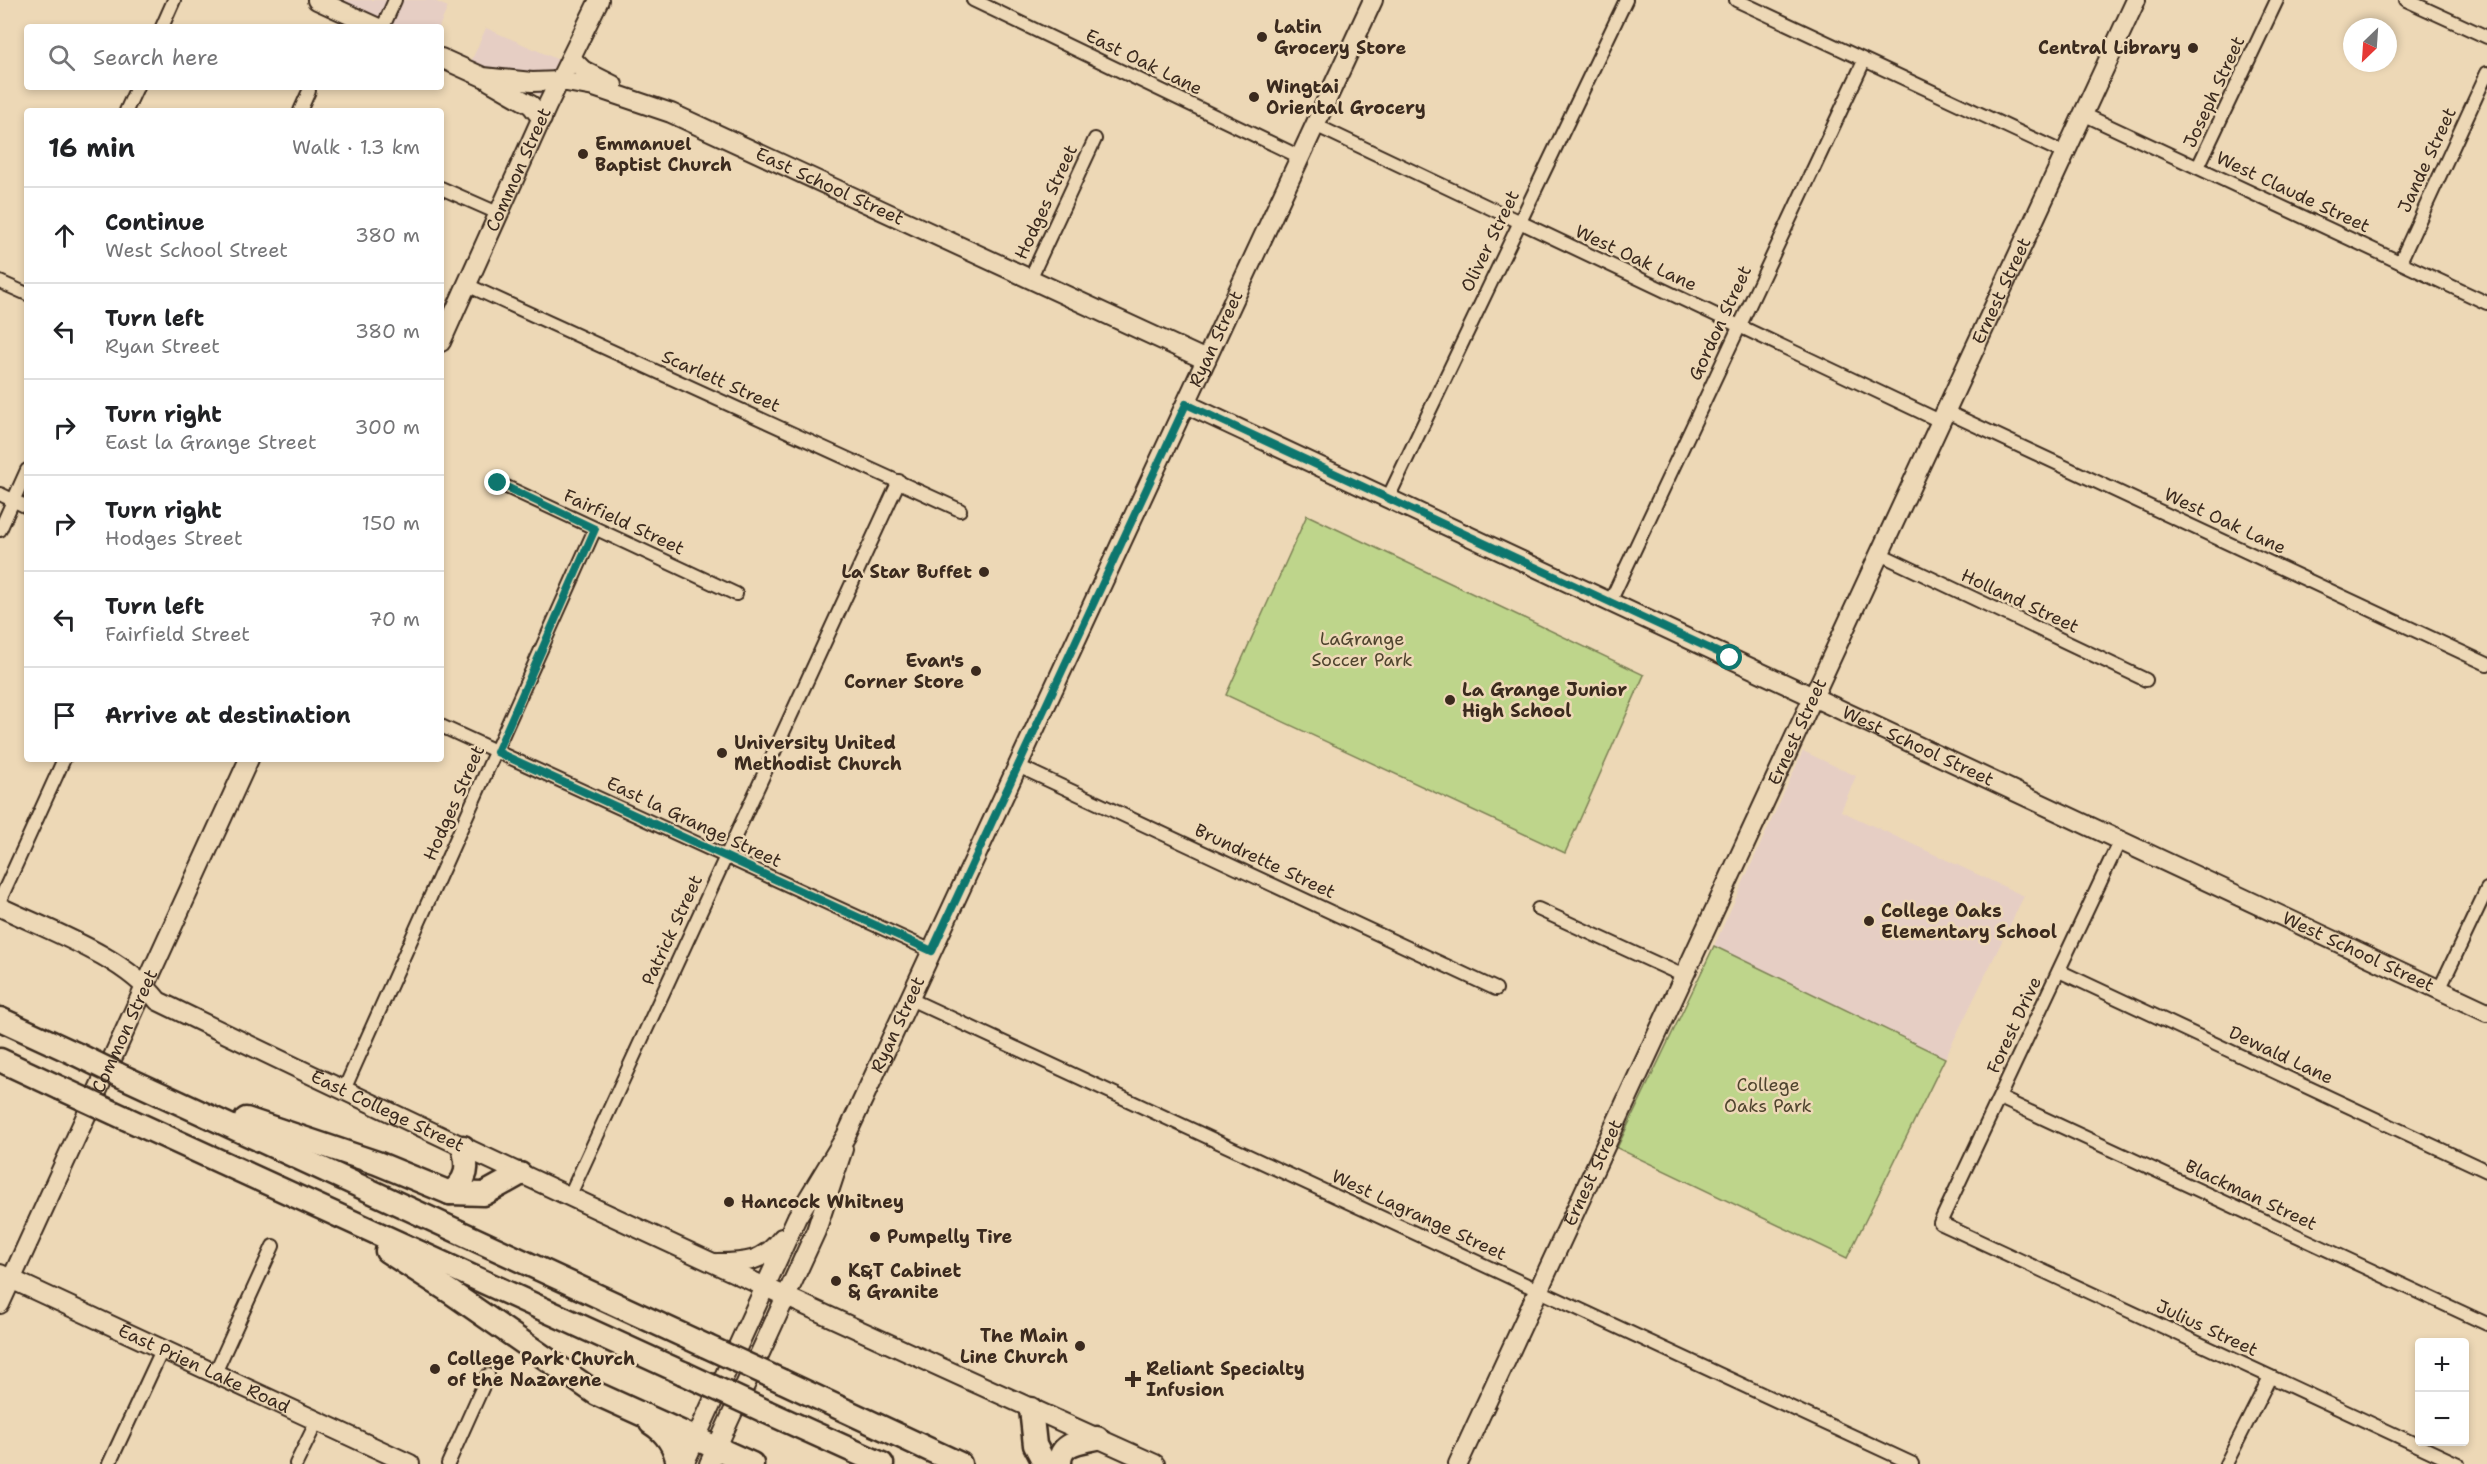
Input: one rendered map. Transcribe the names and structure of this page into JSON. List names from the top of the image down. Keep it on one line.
{"streets":{"street":["East Oak Lane","Joseph Street","Jande Street","Common Street","East School Street","West Claude Street","Hodges Street","Oliver Street","West Oak Lane","Ernest Street","Gordon Street","Ryan Street","Scarlett Street","Fairfield Street","Holland Street","West School Street","East la Grange Street","Brundrette Street","Patrick Street","Forest Drive","Dewald Lane","East College Street","Blackman Street","West Lagrange Street","Julius Street","East Prien Lake Road"]},"crossings":[["East Oak Lane","Ryan Street"],["Joseph Street","West Claude Street"],["Jande Street","West Claude Street"],["Common Street","East School Street"],["Common Street","Scarlett Street"],["Common Street","East College Street"],["Common Street","East Prien Lake Road"],["East School Street","Hodges Street"],["East School Street","Ryan Street"],["West Claude Street","Ernest Street"],["Hodges Street","Fairfield Street"],["Hodges Street","East la Grange Street"],["Hodges Street","East College Street"],["Oliver Street","West Oak Lane"],["Oliver Street","West School Street"],["West Oak Lane","Ernest Street"],["West Oak Lane","Gordon Street"],["West Oak Lane","Ryan Street"],["Ernest Street","Holland Street"],["Ernest Street","West School Street"],["Ernest Street","West Lagrange Street"],["Gordon Street","West School Street"],["Ryan Street","West School Street"],["Ryan Street","East la Grange Street"],["Ryan Street","Brundrette Street"],["Ryan Street","East College Street"],["Ryan Street","West Lagrange Street"],["Scarlett Street","Patrick Street"],["West School Street","Forest Drive"],["East la Grange Street","Patrick Street"],["Patrick Street","East College Street"],["Forest Drive","Dewald Lane"],["Forest Drive","Blackman Street"],["Forest Drive","Julius Street"]],"parks":["LaGrange Soccer Park","College Oaks Park"],"places":{"other":["Latin Grocery Store","Central Library","Wingtai Oriental Grocery","Emmanuel Baptist Church","La Star Buffet","Evan's Corner Store","La Grange Junior High School","University United Methodist Church","College Oaks Elementary School","Hancock Whitney","Pumpelly Tire","K&T Cabinet & Granite","The Main Line Church","College Park Church of the Nazarene"],"health":["Reliant Specialty Infusion"]},"north":"bottom left","page":{"search":"Search here","heading":["16 min","Walk · 1.3 km"],"list":[["Continue","West School Street","380 m"],["Turn left","Ryan Street","380 m"],["Turn right","East la Grange Street","300 m"],["Turn right","Hodges Street","150 m"],["Turn left","Fairfield Street","70 m"],"Arrive at destination"],"map_buttons":["+","−"]}}
